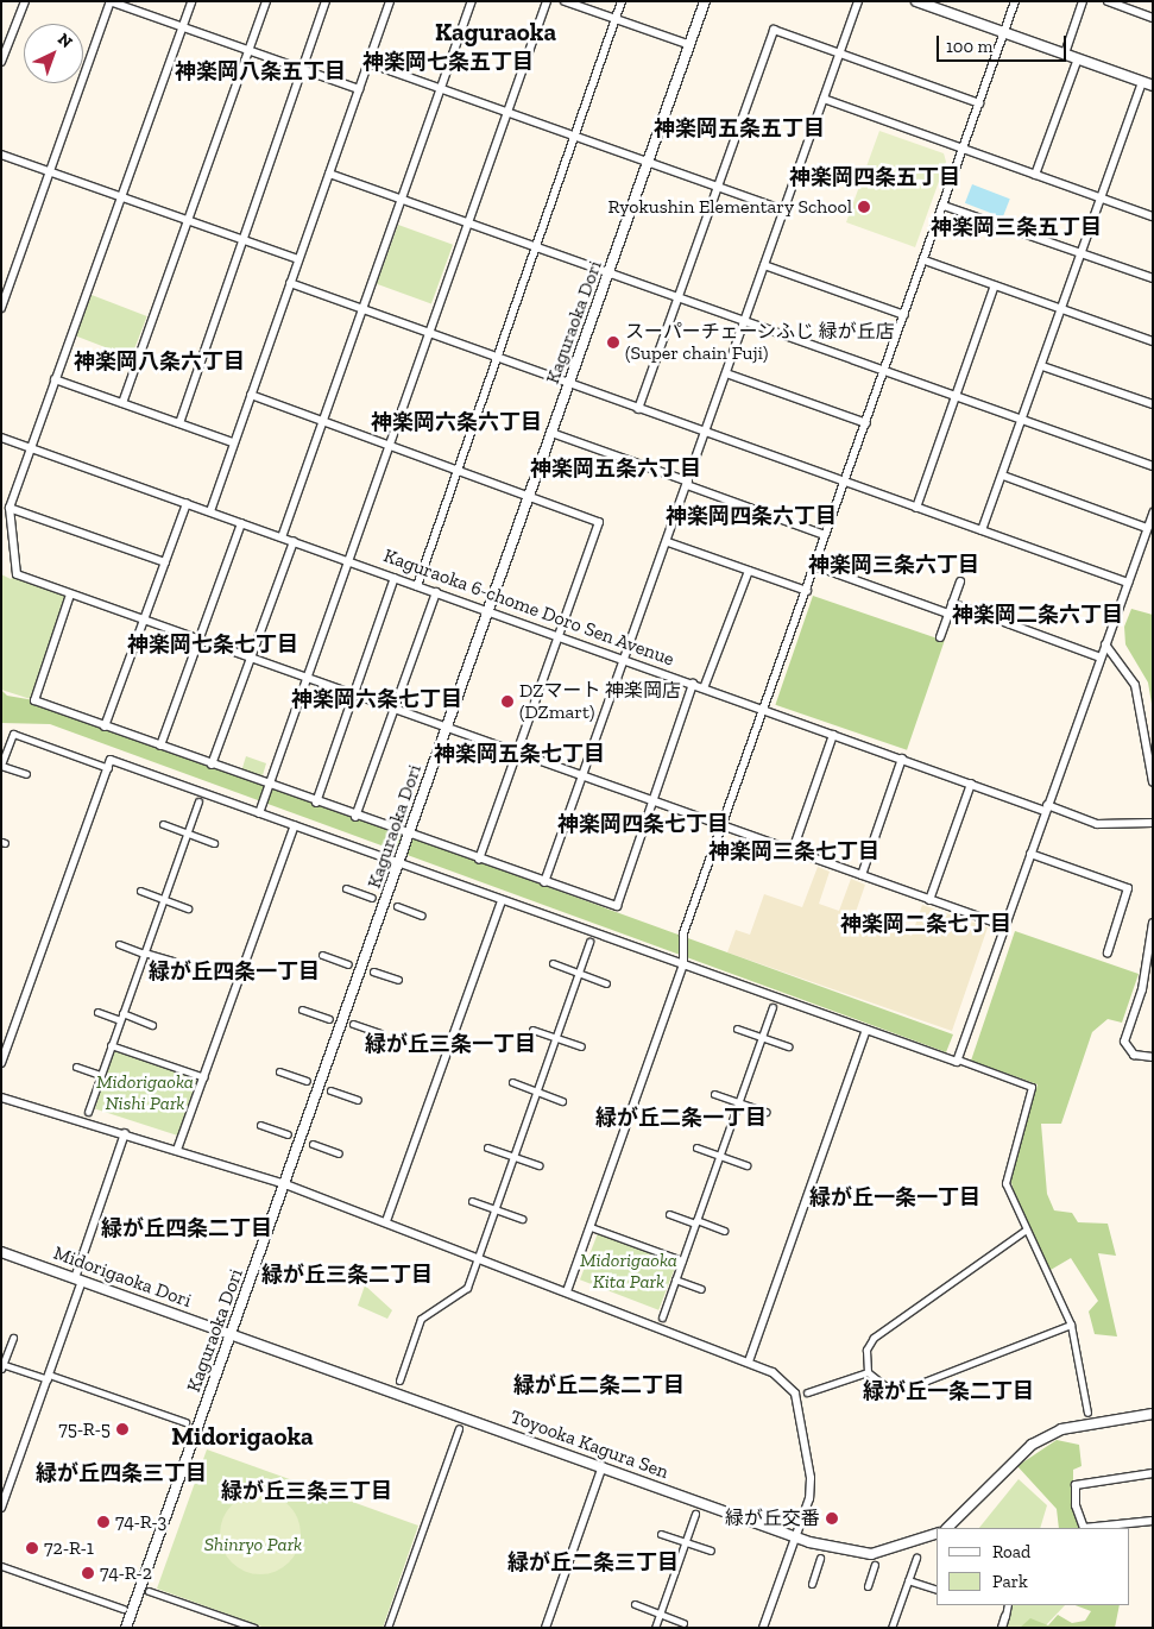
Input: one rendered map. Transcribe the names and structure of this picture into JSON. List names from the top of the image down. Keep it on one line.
{"streets":{"street":["Kaguraoka Dori","Kaguraoka 6-chome Doro Sen Avenue","Midorigaoka Dori","Toyooka Kagura Sen"]},"crossings":[["Kaguraoka Dori","Kaguraoka 6-chome Doro Sen Avenue"],["Kaguraoka Dori","Midorigaoka Dori"],["Kaguraoka Dori","Toyooka Kagura Sen"],["Midorigaoka Dori","Toyooka Kagura Sen"]],"districts":["Kaguraoka","神楽岡七条五丁目","神楽岡八条五丁目","神楽岡五条五丁目","神楽岡四条五丁目","神楽岡三条五丁目","神楽岡八条六丁目","神楽岡六条六丁目","神楽岡五条六丁目","神楽岡四条六丁目","神楽岡三条六丁目","神楽岡二条六丁目","神楽岡七条七丁目","神楽岡六条七丁目","神楽岡五条七丁目","神楽岡四条七丁目","神楽岡三条七丁目","神楽岡二条七丁目","緑が丘四条一丁目","緑が丘三条一丁目","緑が丘二条一丁目","緑が丘一条一丁目","緑が丘四条二丁目","緑が丘三条二丁目","緑が丘二条二丁目","緑が丘一条二丁目","Midorigaoka","緑が丘四条三丁目","緑が丘三条三丁目","緑が丘二条三丁目"],"parks":["Midorigaoka Nishi Park","Midorigaoka Kita Park","Shinryo Park"],"places":["Ryokushin Elementary School","スーパーチェーンふじ 緑が丘店 (Super chain Fuji)","DZマート 神楽岡店 (DZmart)","75-R-5","緑が丘交番","74-R-3","72-R-1","74-R-2"],"legend":["Road","Park"],"scale_bar":"100 m","north":"top right"}
